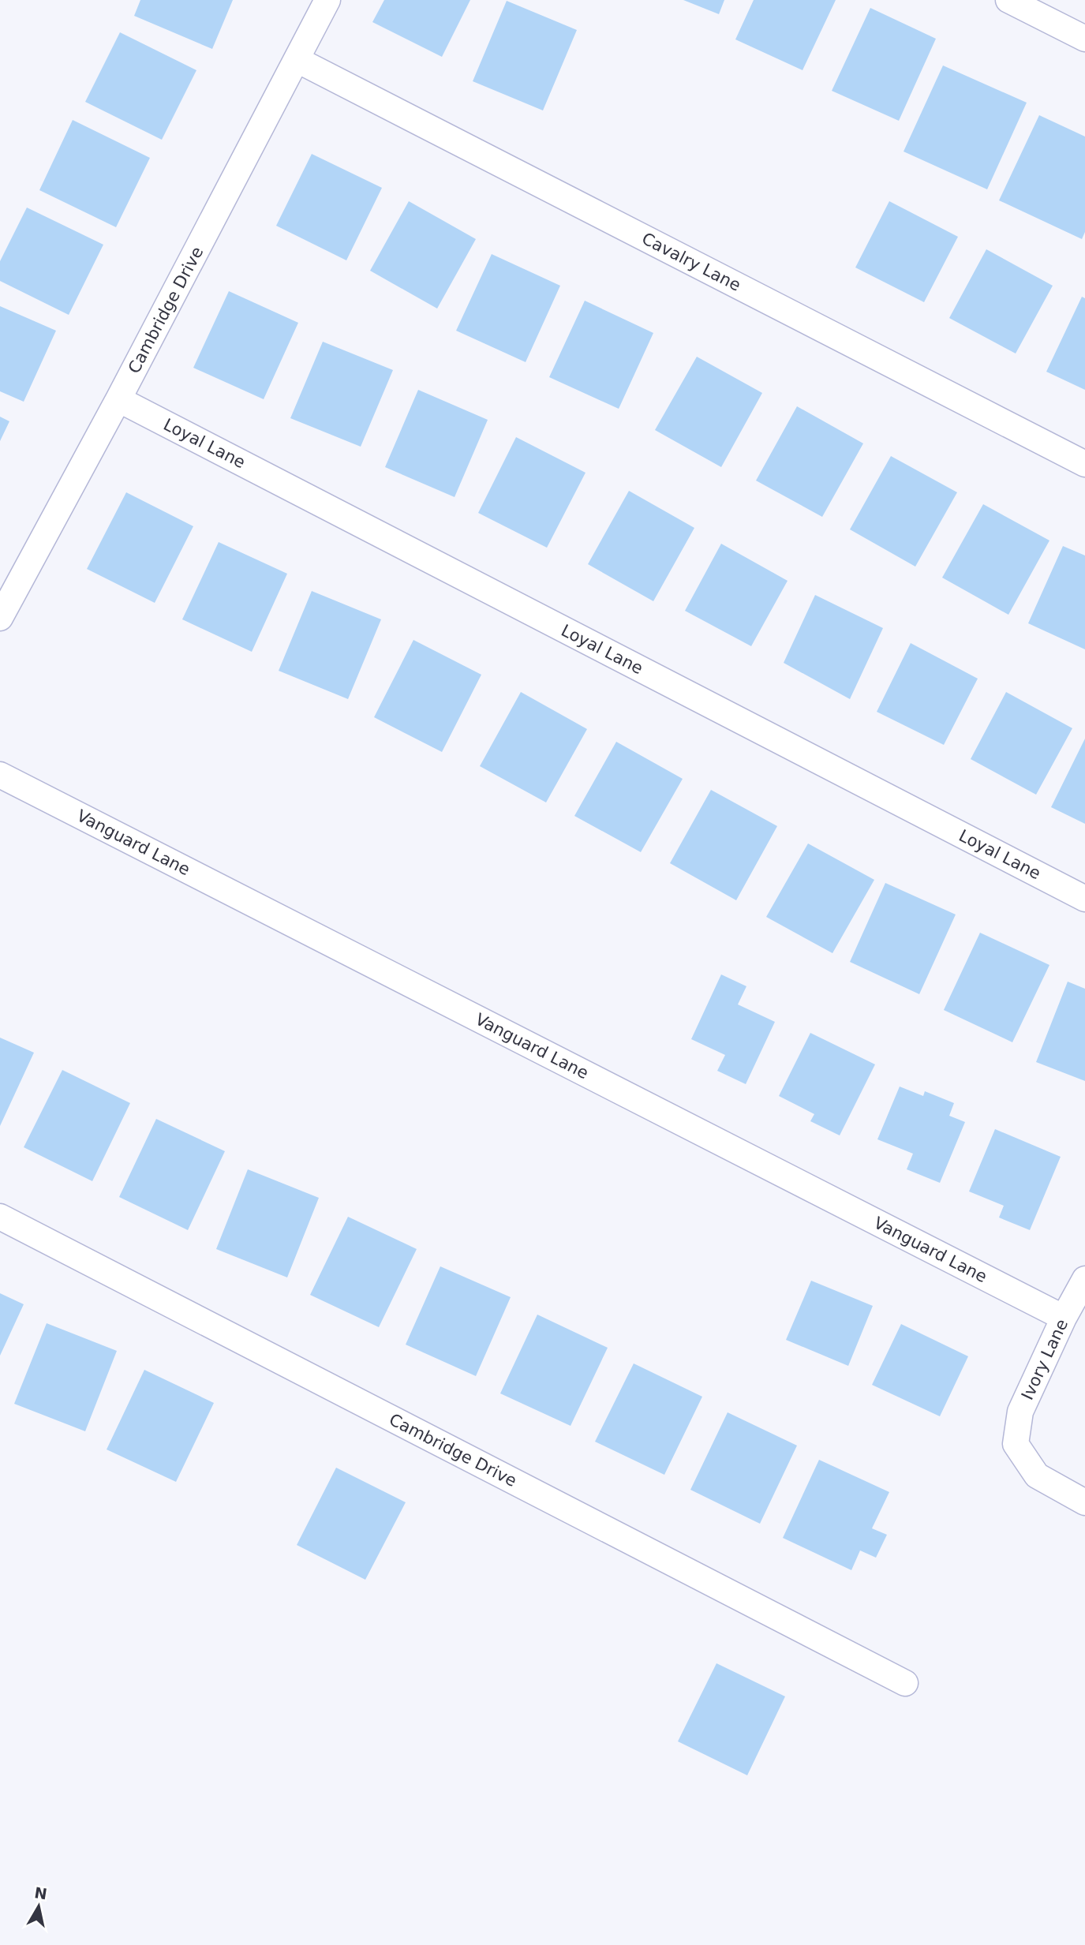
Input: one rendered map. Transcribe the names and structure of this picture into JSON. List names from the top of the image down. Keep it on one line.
{"streets":{"street":["Cavalry Lane","Cambridge Drive","Loyal Lane","Vanguard Lane","Ivory Lane"]},"crossings":[["Cavalry Lane","Cambridge Drive"],["Cambridge Drive","Loyal Lane"],["Vanguard Lane","Ivory Lane"]],"north":"top"}
